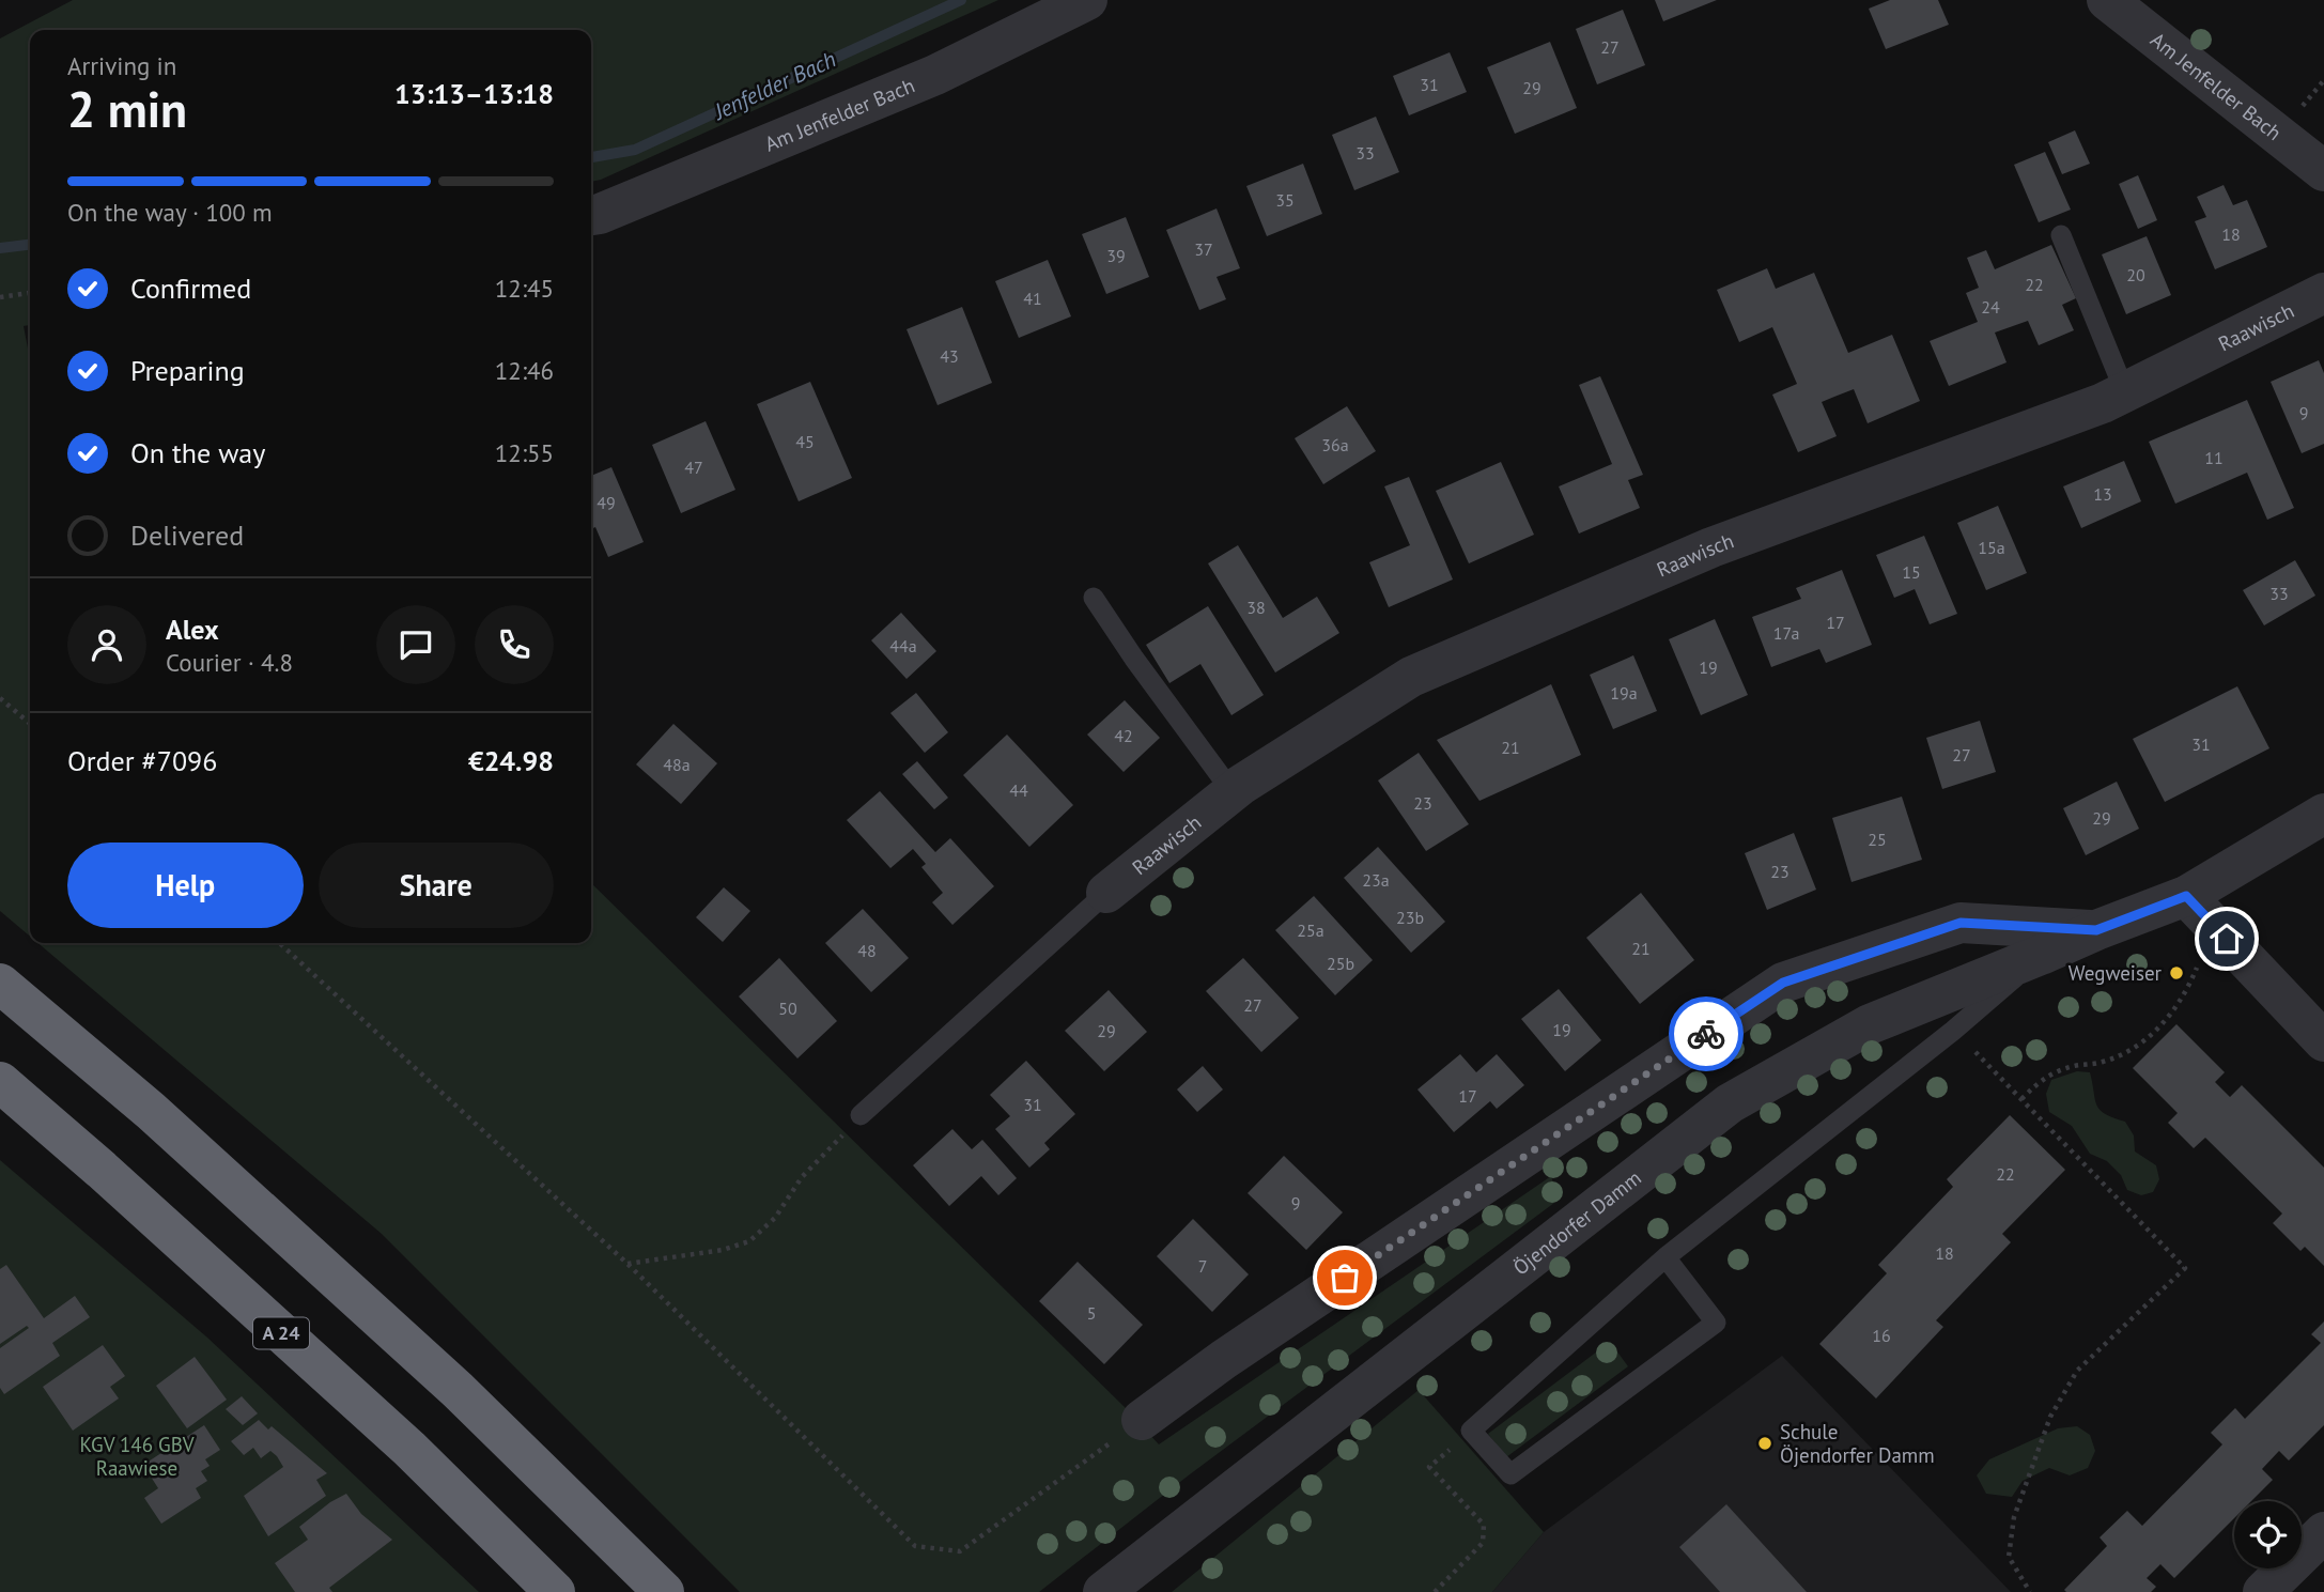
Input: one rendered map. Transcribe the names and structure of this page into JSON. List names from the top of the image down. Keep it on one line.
{"streets":{"highway":["A 24"],"street":["Am Jenfelder Bach","Raawisch","Öjendorfer Damm"]},"water":["Jenfelder Bach"],"parks":["KGV 146 GBV Raawiese"],"places":["Wegweiser","Schule Öjendorfer Damm"],"house_numbers":["27","31","29","33","35","18","37","39","20","22","41","24","43","9","45","36a","11","47","13","49","15a","15","33","38","17","17a","44a","19","19a","42","31","21","27","48a","44","23","29","25","23","23a","23b","25a","21","48","25b","27","50","19","29","17","31","22","9","18","7","5","16"],"page":{"heading":["2 min","Arriving in","13:13–13:18"],"panel":["Alex","Courier · 4.8","Order #7096","€24.98"],"bar":"On the way · 100 m","list":[["Confirmed","12:45"],["Preparing","12:46"],["On the way","12:55"],"Delivered"],"buttons":["Help","Share"]}}
